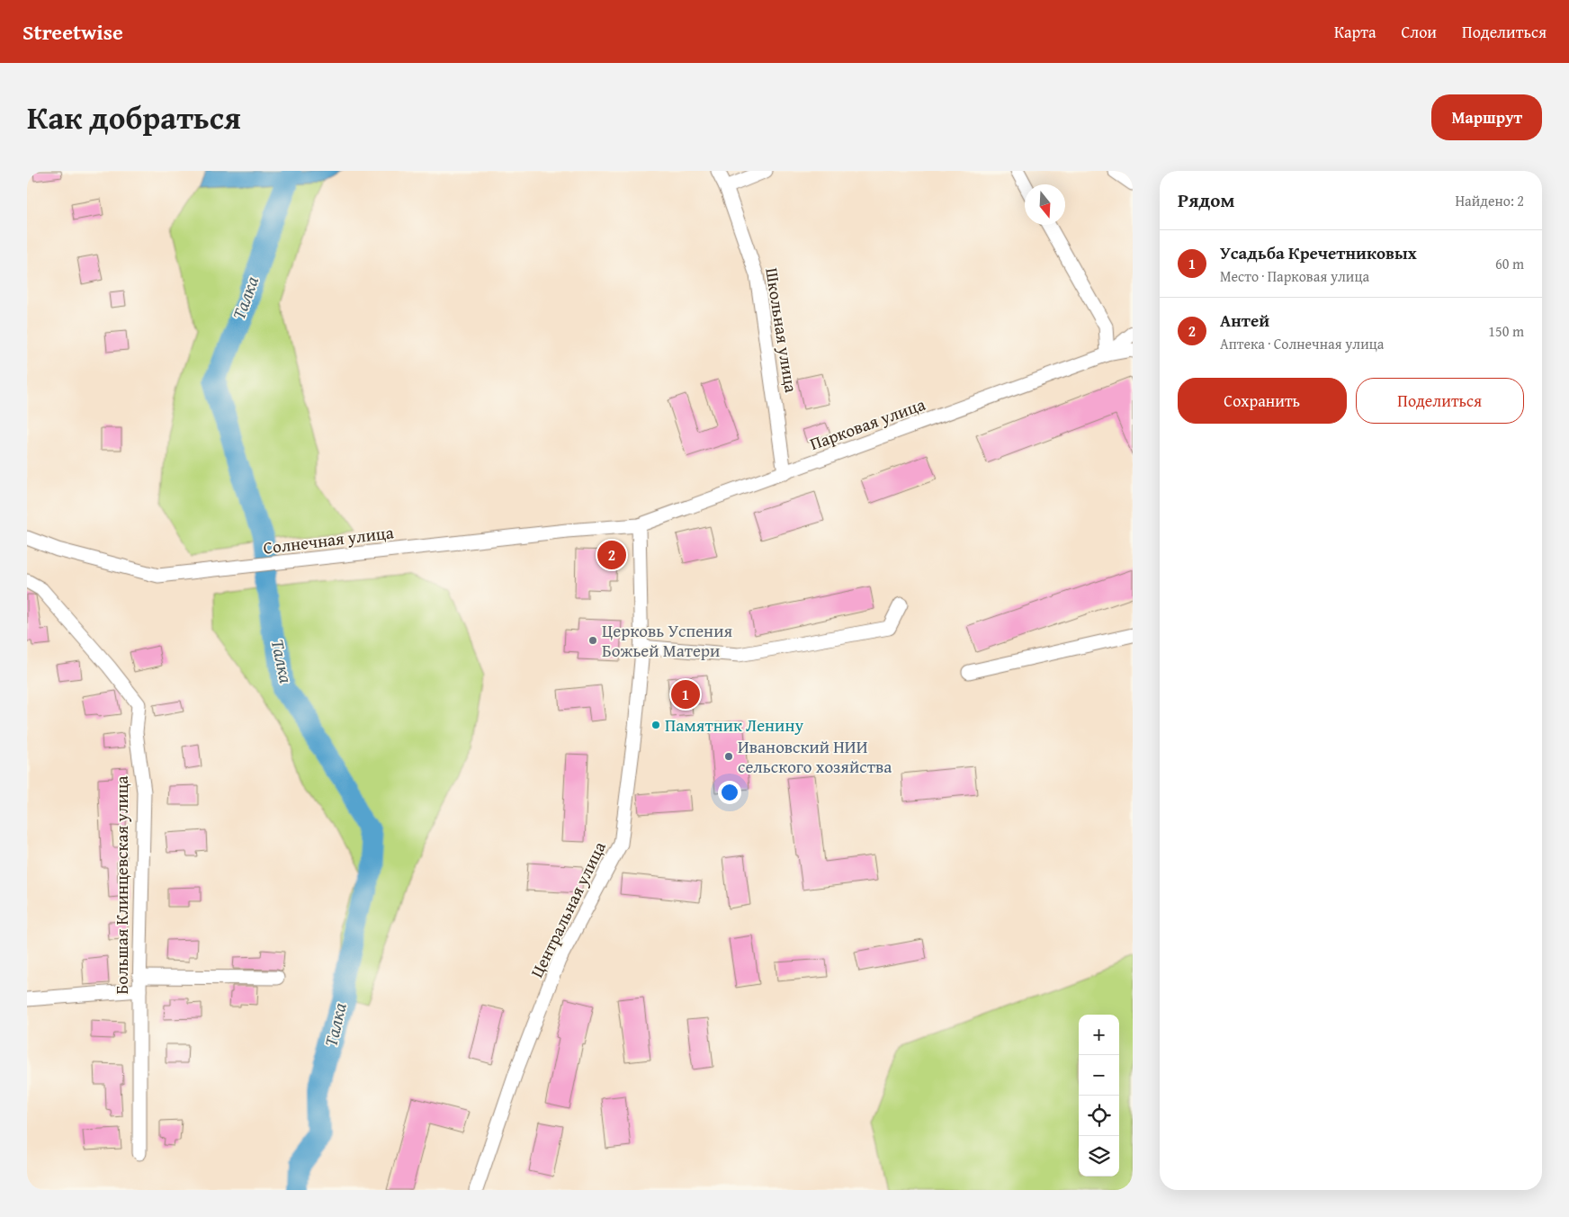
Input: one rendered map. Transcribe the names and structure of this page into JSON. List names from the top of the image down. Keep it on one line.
{"streets":{"street":["Школьная улица","Парковая улица","Солнечная улица","Большая Клинцевская улица","Центральная улица"]},"crossings":[["Школьная улица","Парковая улица"],["Парковая улица","Солнечная улица"],["Парковая улица","Центральная улица"],["Солнечная улица","Центральная улица"]],"water":["Талка"],"places":["Церковь Успения Божьей Матери","Памятник Ленину","Ивановский НИИ сельского хозяйства"],"north":"bottom","page":{"header":"Streetwise","nav":["Карта","Слои","Поделиться"],"title":"Как добраться","buttons":["Маршрут",["Сохранить","Поделиться"]],"heading":["Рядом","Найдено: 2"],"list":[{"mark":"1","name":"Усадьба Кречетниковых","note":"Место · Парковая улица","value":"60 m"},{"mark":"2","name":"Антей","note":"Аптека · Солнечная улица","value":"150 m"}],"pins":["2","1"],"map_buttons":["+","−"]}}
